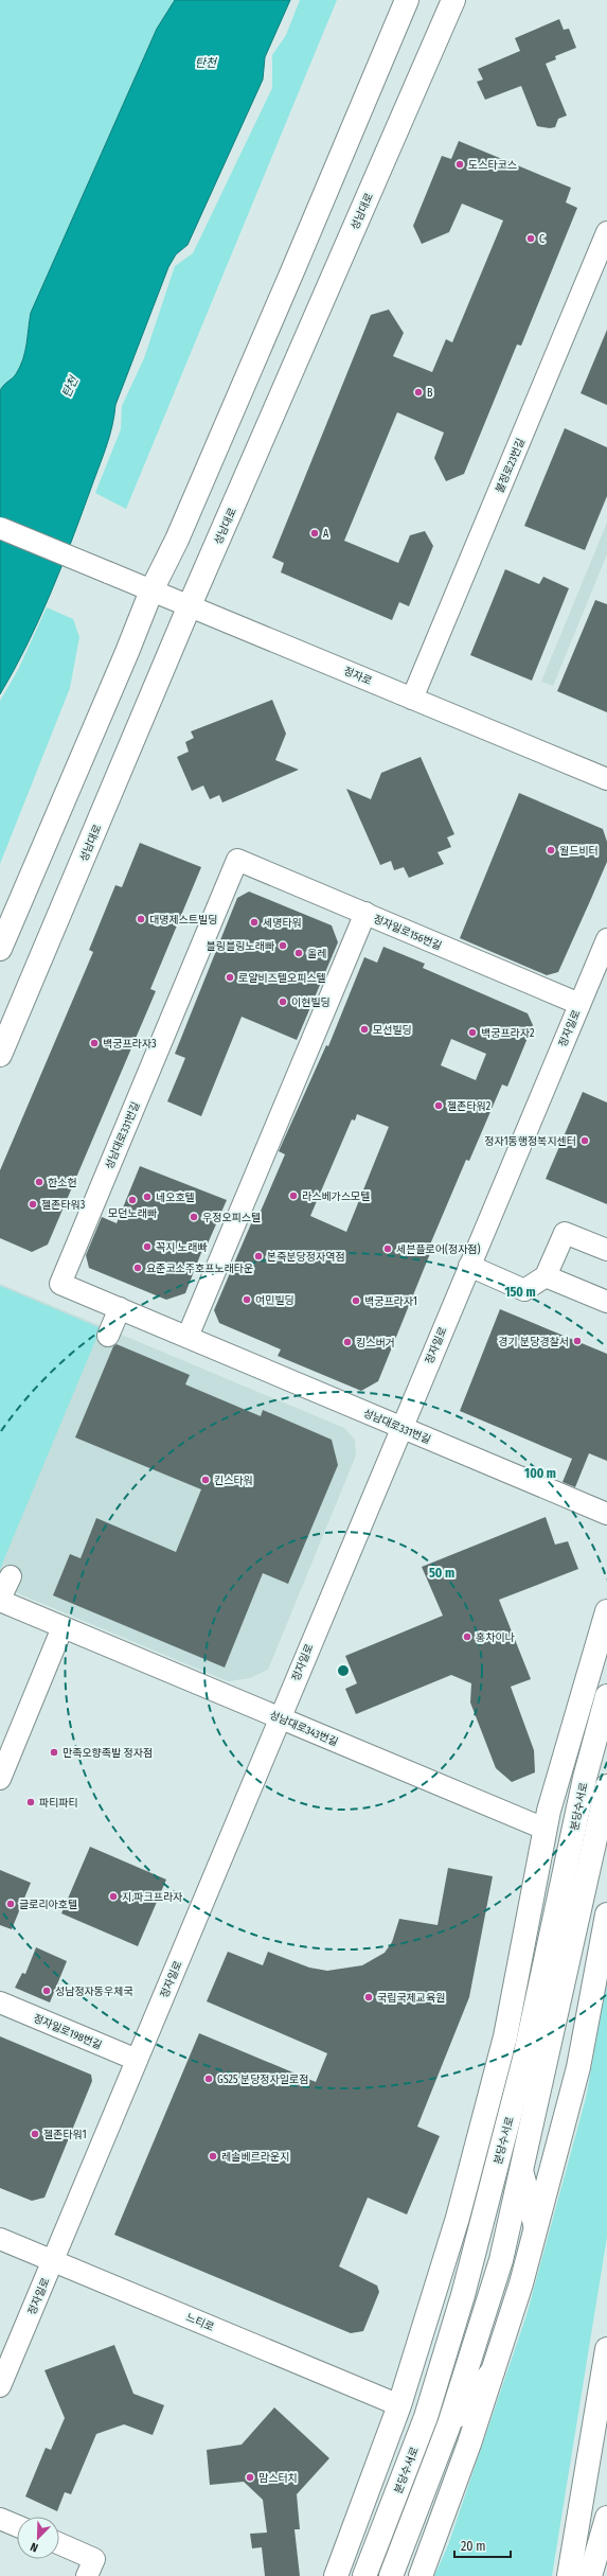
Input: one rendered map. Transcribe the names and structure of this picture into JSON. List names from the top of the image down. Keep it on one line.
{"streets":{"main road":["성남대로","분당수서로"],"street":["불정로23번길","정자로","정자일로156번길","정자일로","성남대로331번길","성남대로343번길","정자일로198번길","느티로"]},"crossings":[["성남대로","정자로"],["불정로23번길","정자로"],["정자일로156번길","정자일로"],["정자일로156번길","성남대로331번길"],["정자일로","성남대로331번길"],["정자일로","성남대로343번길"],["정자일로","정자일로198번길"],["정자일로","느티로"]],"water":["탄천"],"places":["도스타코스","C","B","A","월드비터","대명제스트빌딩","세명타워","블링블링노래빠","올레","로얄비즈텔오피스텔","이현빌딩","모선빌딩","백궁프라자2","백궁프라자3","젤존타워2","정자1동행정복지센터","한소헌","라스베가스모텔","네오호텔","모던노래빠","젤존타워3","우정오피스텔","꼭지 노래빠","세븐플로어(정자점)","본죽분당정자역점","요준코소주호프노래타운","여민빌딩","백궁프라자1","경기 분당경찰서","킹스버거","킨스타워","홍차이나","만족오향족발 정자점","파티파티","지.파크프라자","글로리아호텔","성남정자동우체국","국립국제교육원","GS25 분당정자일로점","젤존타워1","레솔베르라운지","맘스터치"],"scale_bar":"20 m","north":"bottom left","rings":["150 m","100 m","50 m"]}
